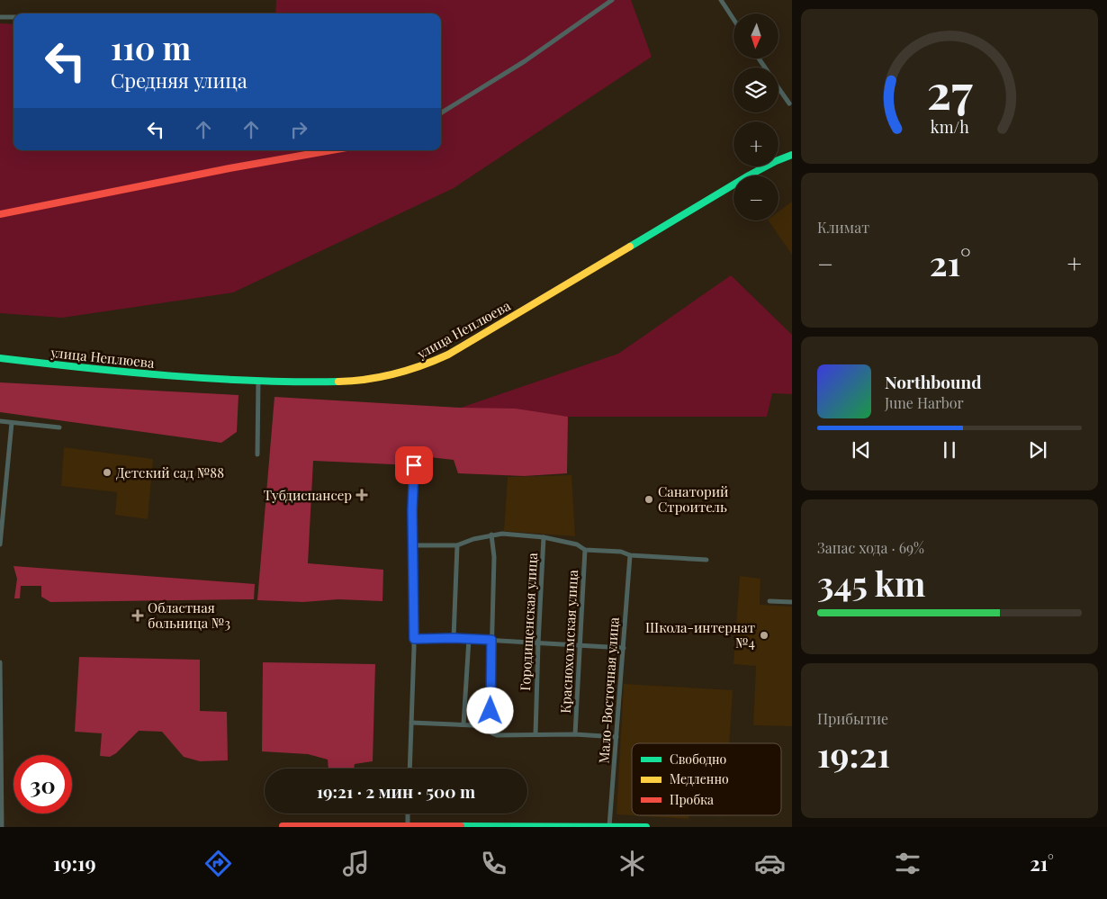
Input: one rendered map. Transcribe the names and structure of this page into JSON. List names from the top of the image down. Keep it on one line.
{"streets":{"main road":["улица Неплюева"],"street":["Городищенская улица","Краснохолмская улица","Мало-Восточная улица"]},"places":{"other":["Детский сад №88","Санаторий Строитель","Школа-интернат №4"],"health":["Тубдиспансер","Областная больница №3"]},"legend":["Свободно","Медленно","Пробка"],"north":"bottom","page":{"map_buttons":["+","−"],"turn":["110 m","Средняя улица"],"tile":["Климат",["Запас хода · 69%","345 km"],["Прибытие","19:21"]],"heat":["−","21°","+"],"song":["Northbound","June Harbor"],"limit":"30","trip":"19:21 · 2 мин · 500 m","tabs":["19:19","21°"],"gauge":["27","km/h"]}}
